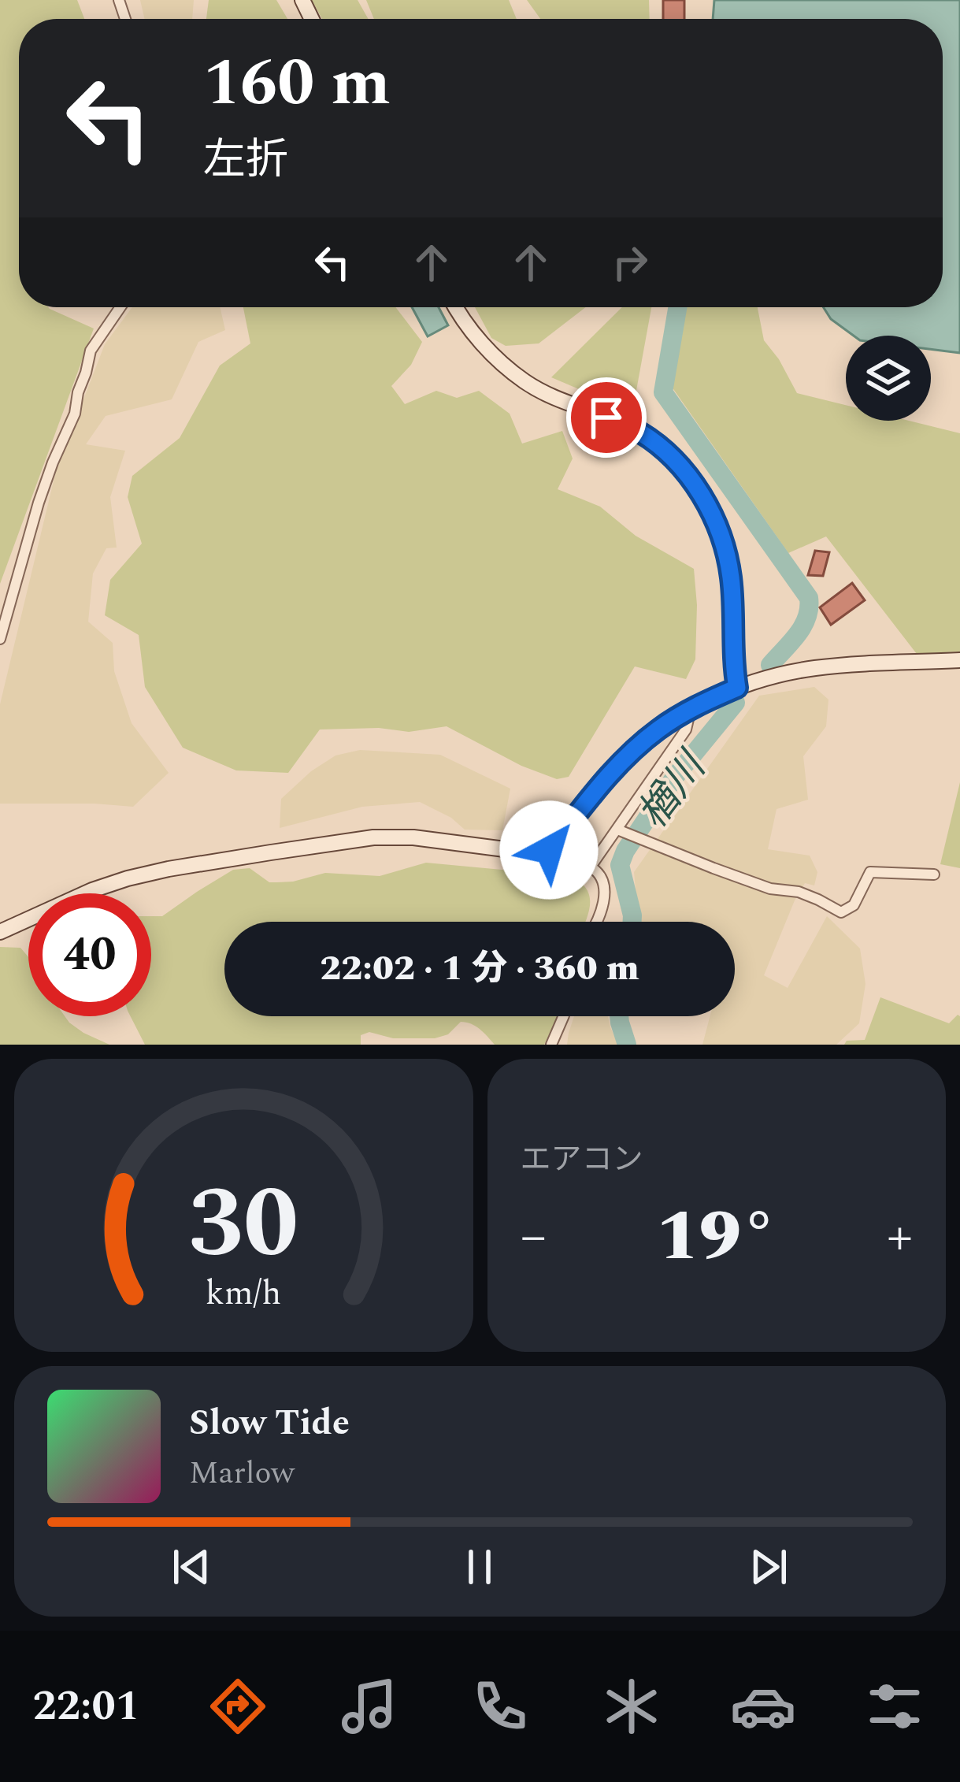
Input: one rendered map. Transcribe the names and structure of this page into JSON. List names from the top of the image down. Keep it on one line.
{"water":["楢川"],"page":{"turn":["160 m","左折"],"limit":"40","trip":"22:02 · 1 分 · 360 m","tile":"エアコン","heat":["−","19°","+"],"song":["Slow Tide","Marlow"],"tabs":"22:01","gauge":["30","km/h"]}}
